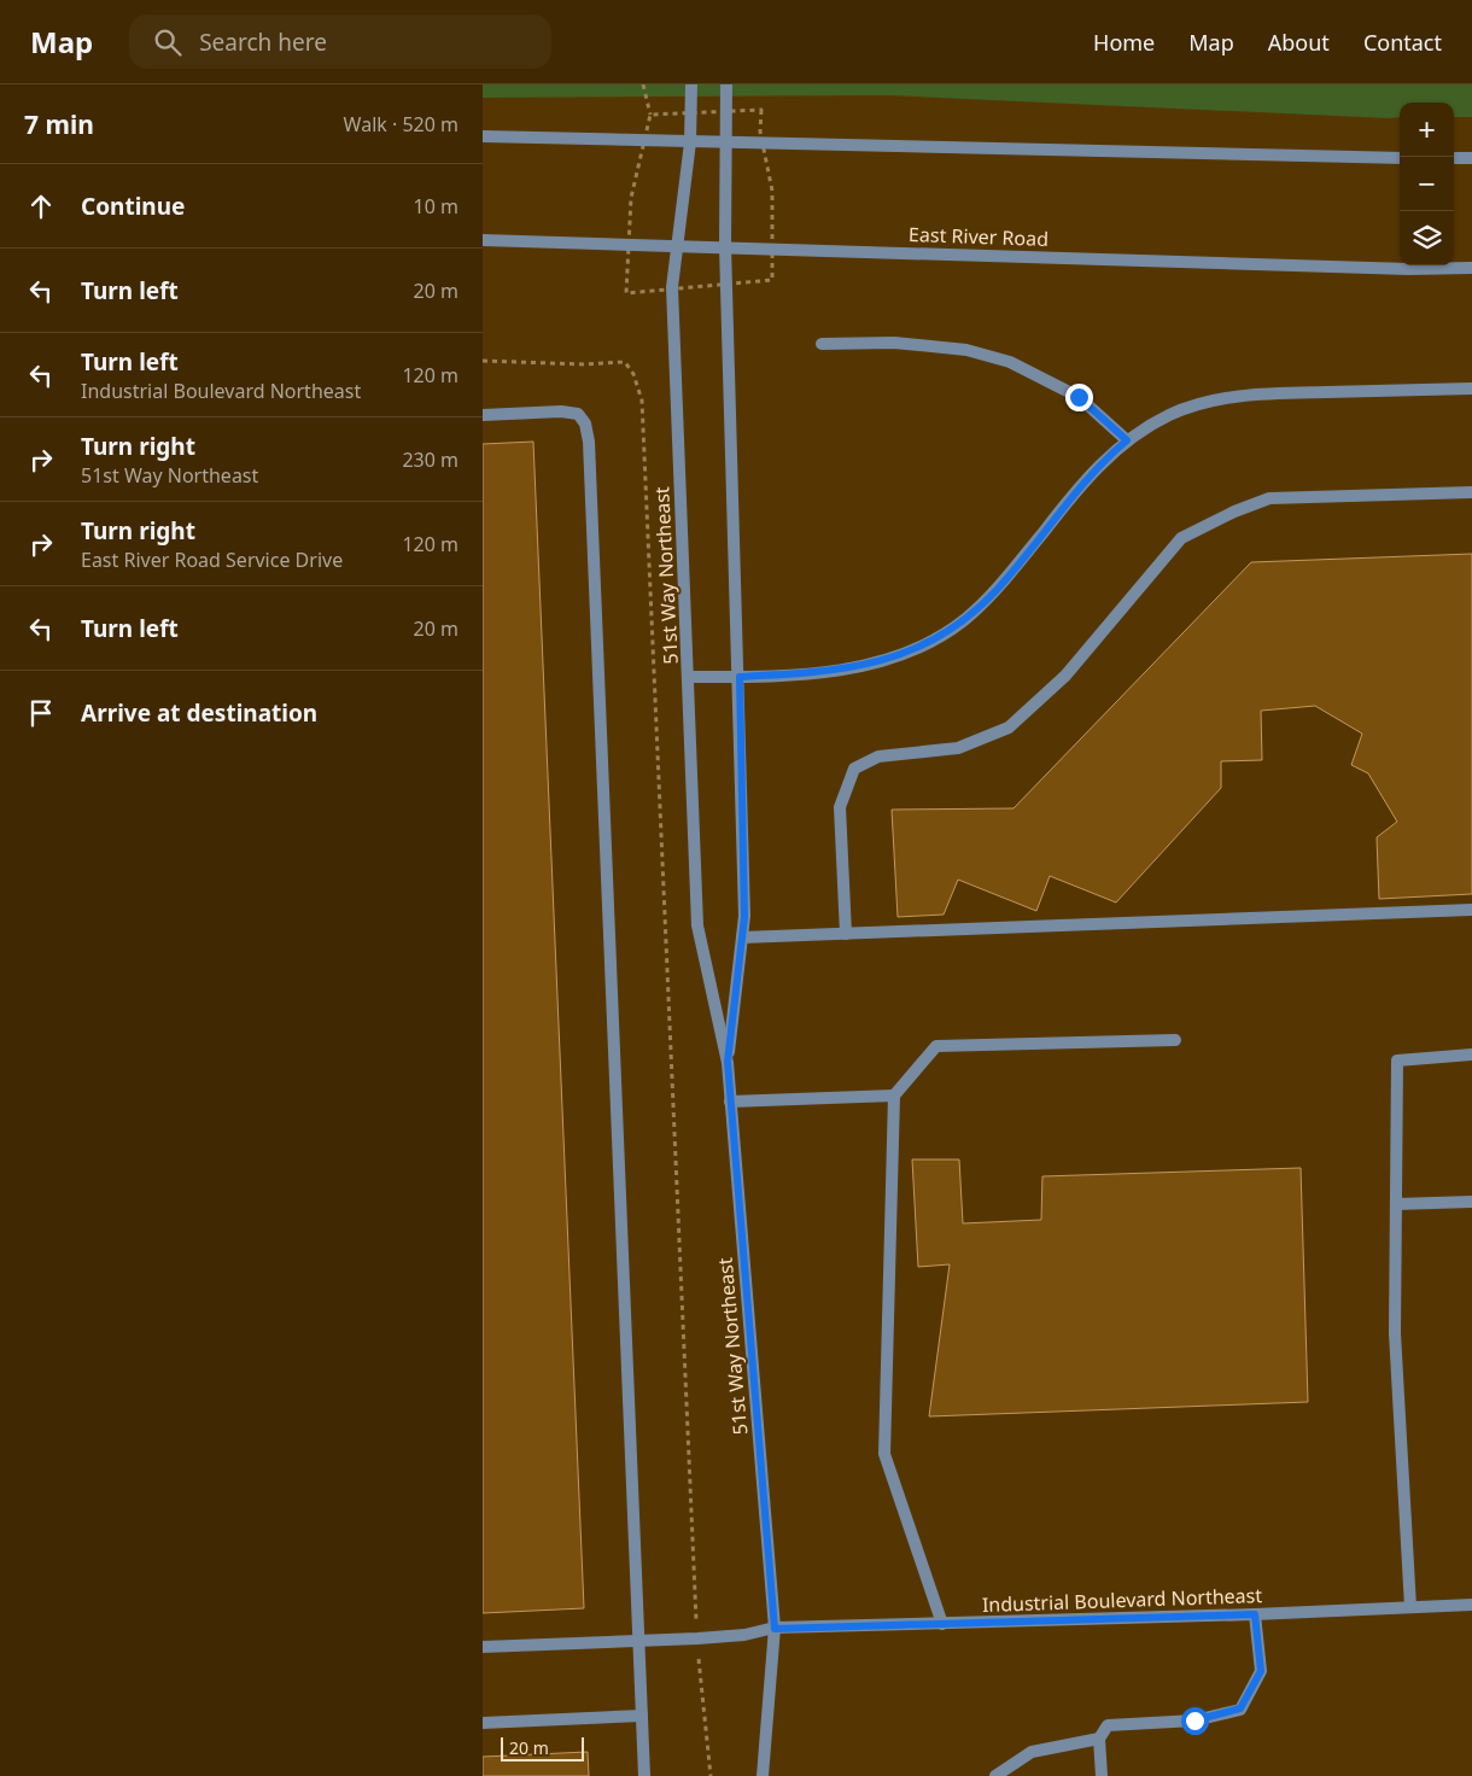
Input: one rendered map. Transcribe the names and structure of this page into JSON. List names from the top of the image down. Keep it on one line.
{"streets":{"street":["East River Road","51st Way Northeast","Industrial Boulevard Northeast"]},"crossings":[["East River Road","51st Way Northeast"],["51st Way Northeast","Industrial Boulevard Northeast"]],"scale_bar":"20 m","page":{"header":"Map","search":"Search here","nav":["Home","Map","About","Contact"],"heading":["7 min","Walk · 520 m"],"map_buttons":["+","−"],"list":[["Continue","10 m"],["Turn left","20 m"],["Turn left","Industrial Boulevard Northeast","120 m"],["Turn right","51st Way Northeast","230 m"],["Turn right","East River Road Service Drive","120 m"],["Turn left","20 m"],"Arrive at destination"],"scale":"20 m"}}
